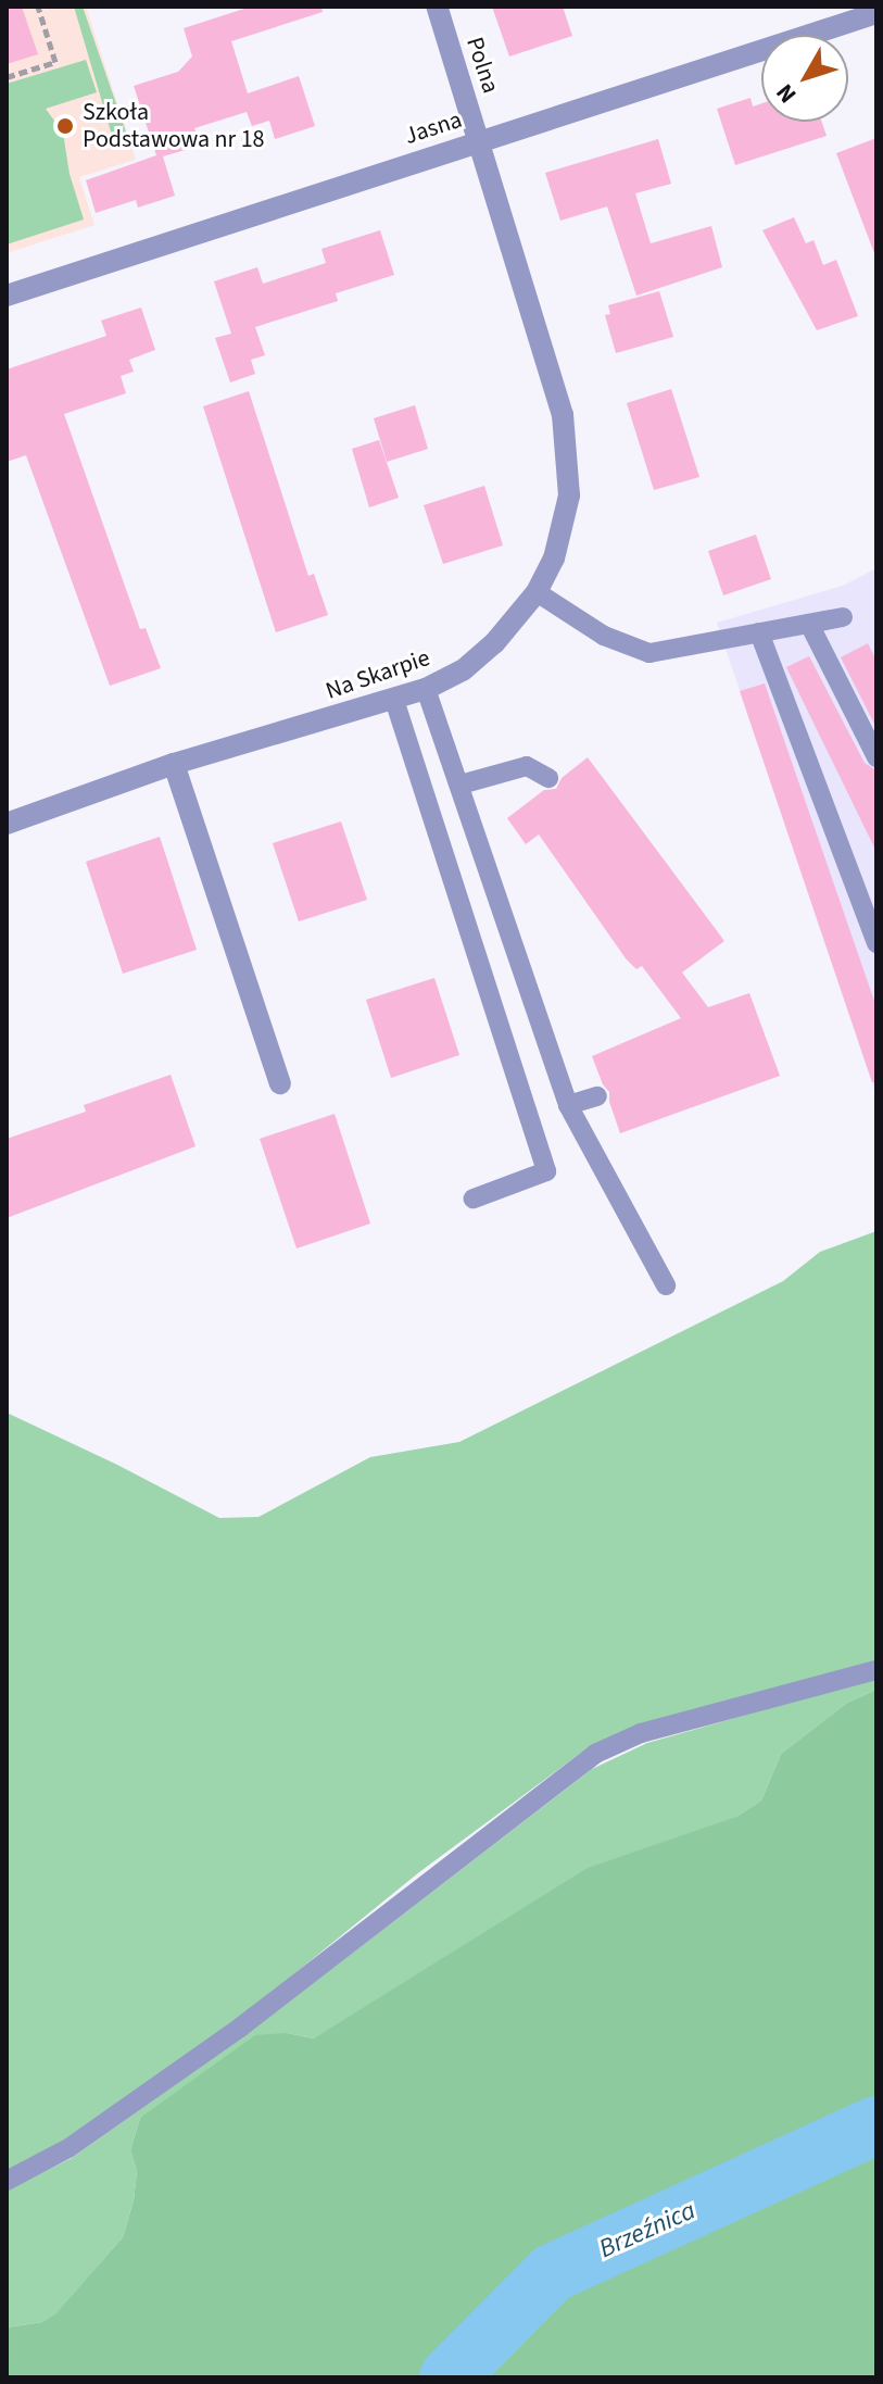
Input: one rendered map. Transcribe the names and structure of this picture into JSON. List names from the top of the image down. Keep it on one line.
{"streets":{"street":["Polna","Jasna","Na Skarpie"]},"crossings":[["Polna","Jasna"],["Polna","Na Skarpie"],["Jasna","Na Skarpie"]],"water":["Brzeźnica"],"places":["Szkoła Podstawowa nr 18"],"north":"bottom left"}
